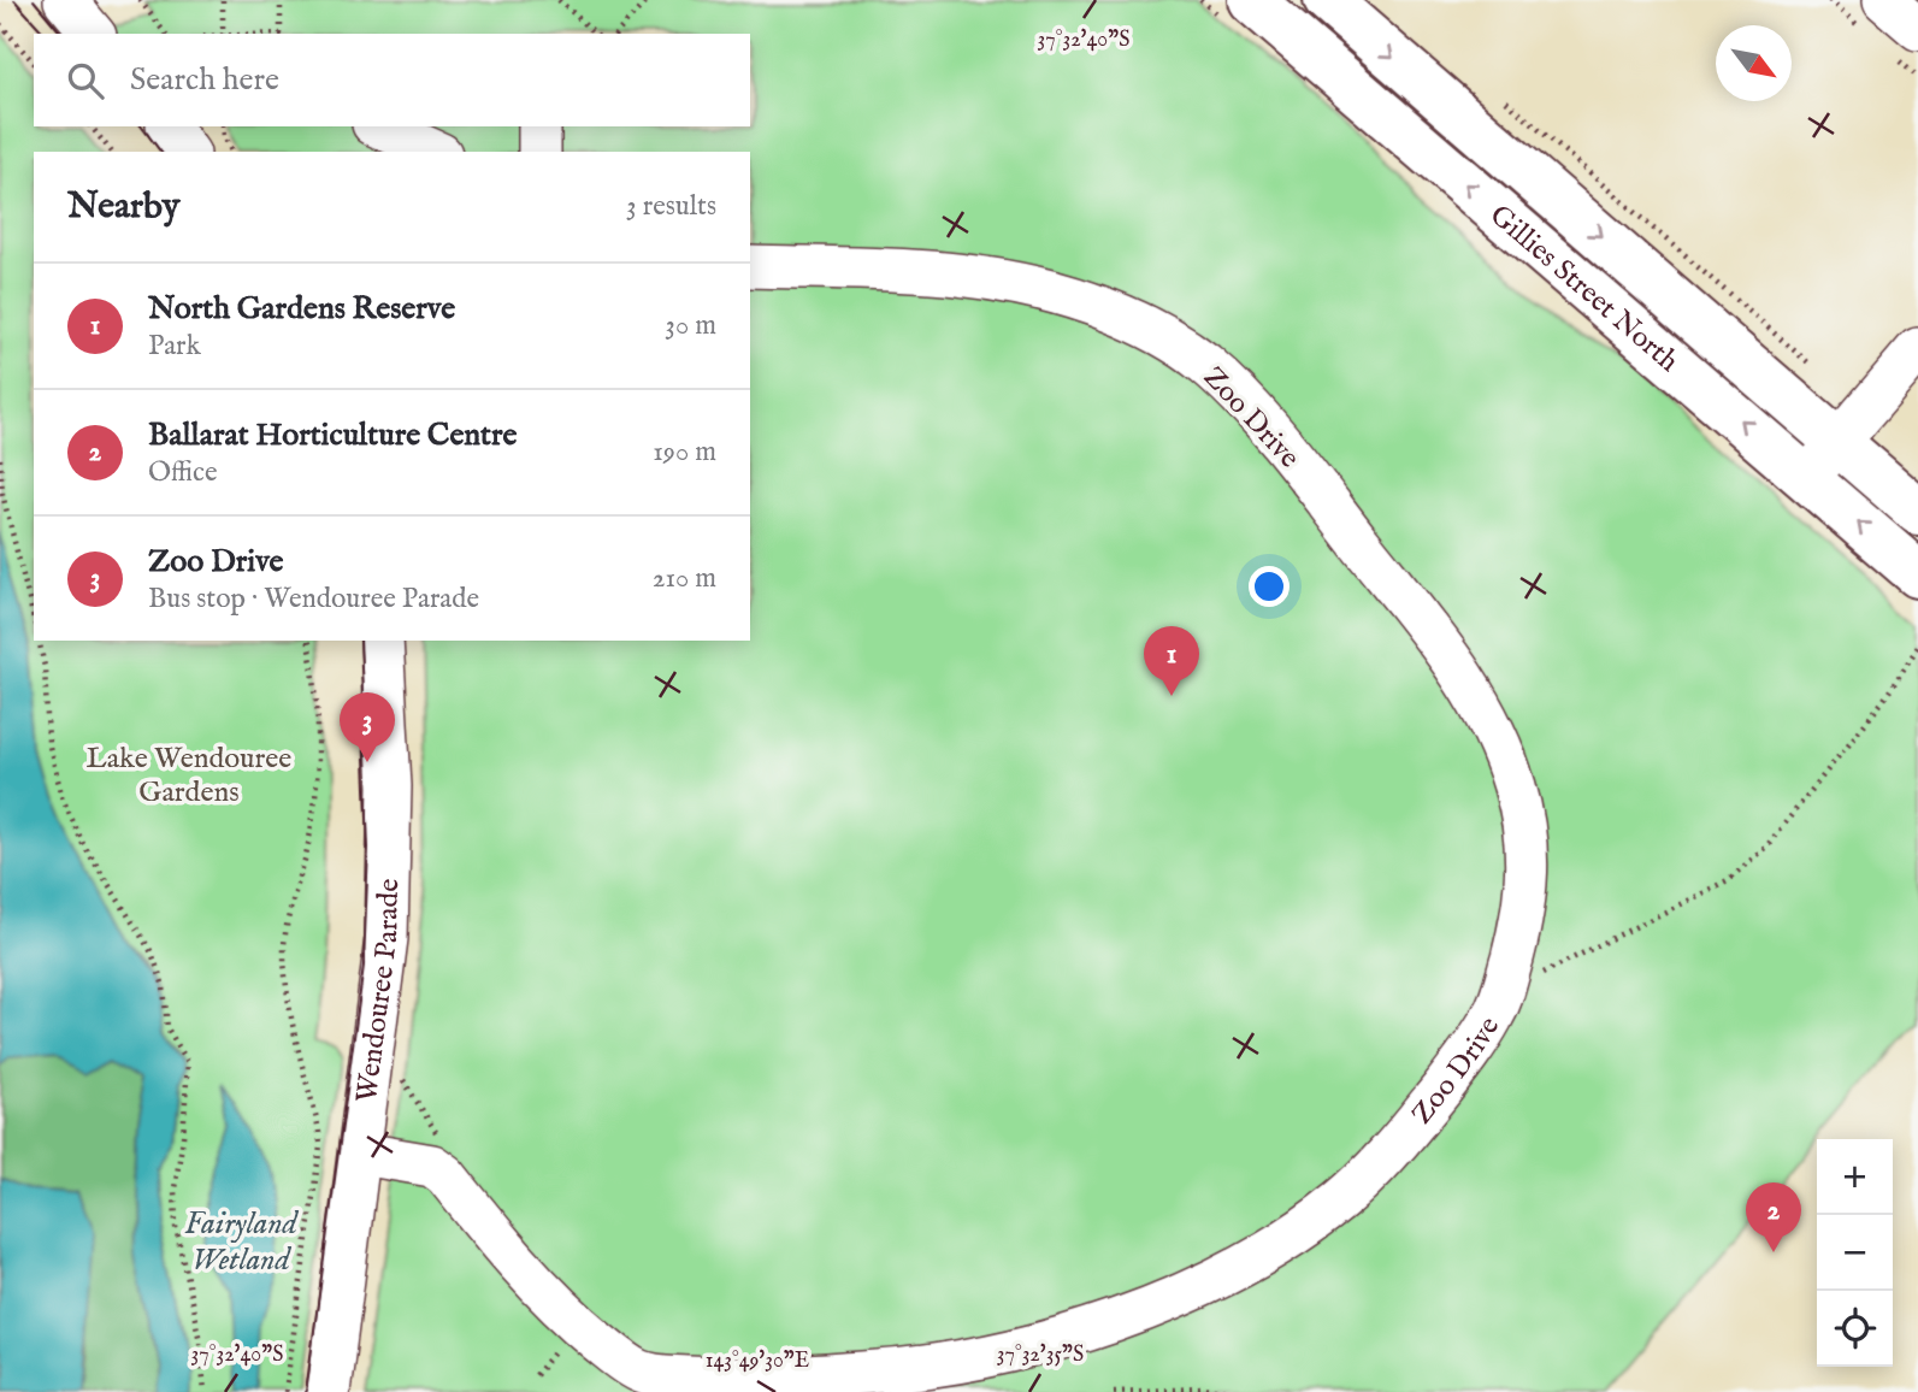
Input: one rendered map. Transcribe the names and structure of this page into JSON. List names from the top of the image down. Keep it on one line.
{"streets":{"main road":["Gillies Street North"],"street":["Zoo Drive","Wendouree Parade"]},"water":["Fairyland Wetland"],"parks":["Lake Wendouree Gardens"],"north":"bottom right","page":{"search":"Search here","heading":["Nearby","3 results"],"list":[{"mark":"1","name":"North Gardens Reserve","note":"Park","value":"30 m"},{"mark":"2","name":"Ballarat Horticulture Centre","note":"Office","value":"190 m"},{"mark":"3","name":"Zoo Drive","note":"Bus stop · Wendouree Parade","value":"210 m"}],"pins":["1","3","2"],"map_buttons":["+","−"]},"coordinates":["37°32'40\"S","37°32'35\"S","143°49'30\"E"]}
